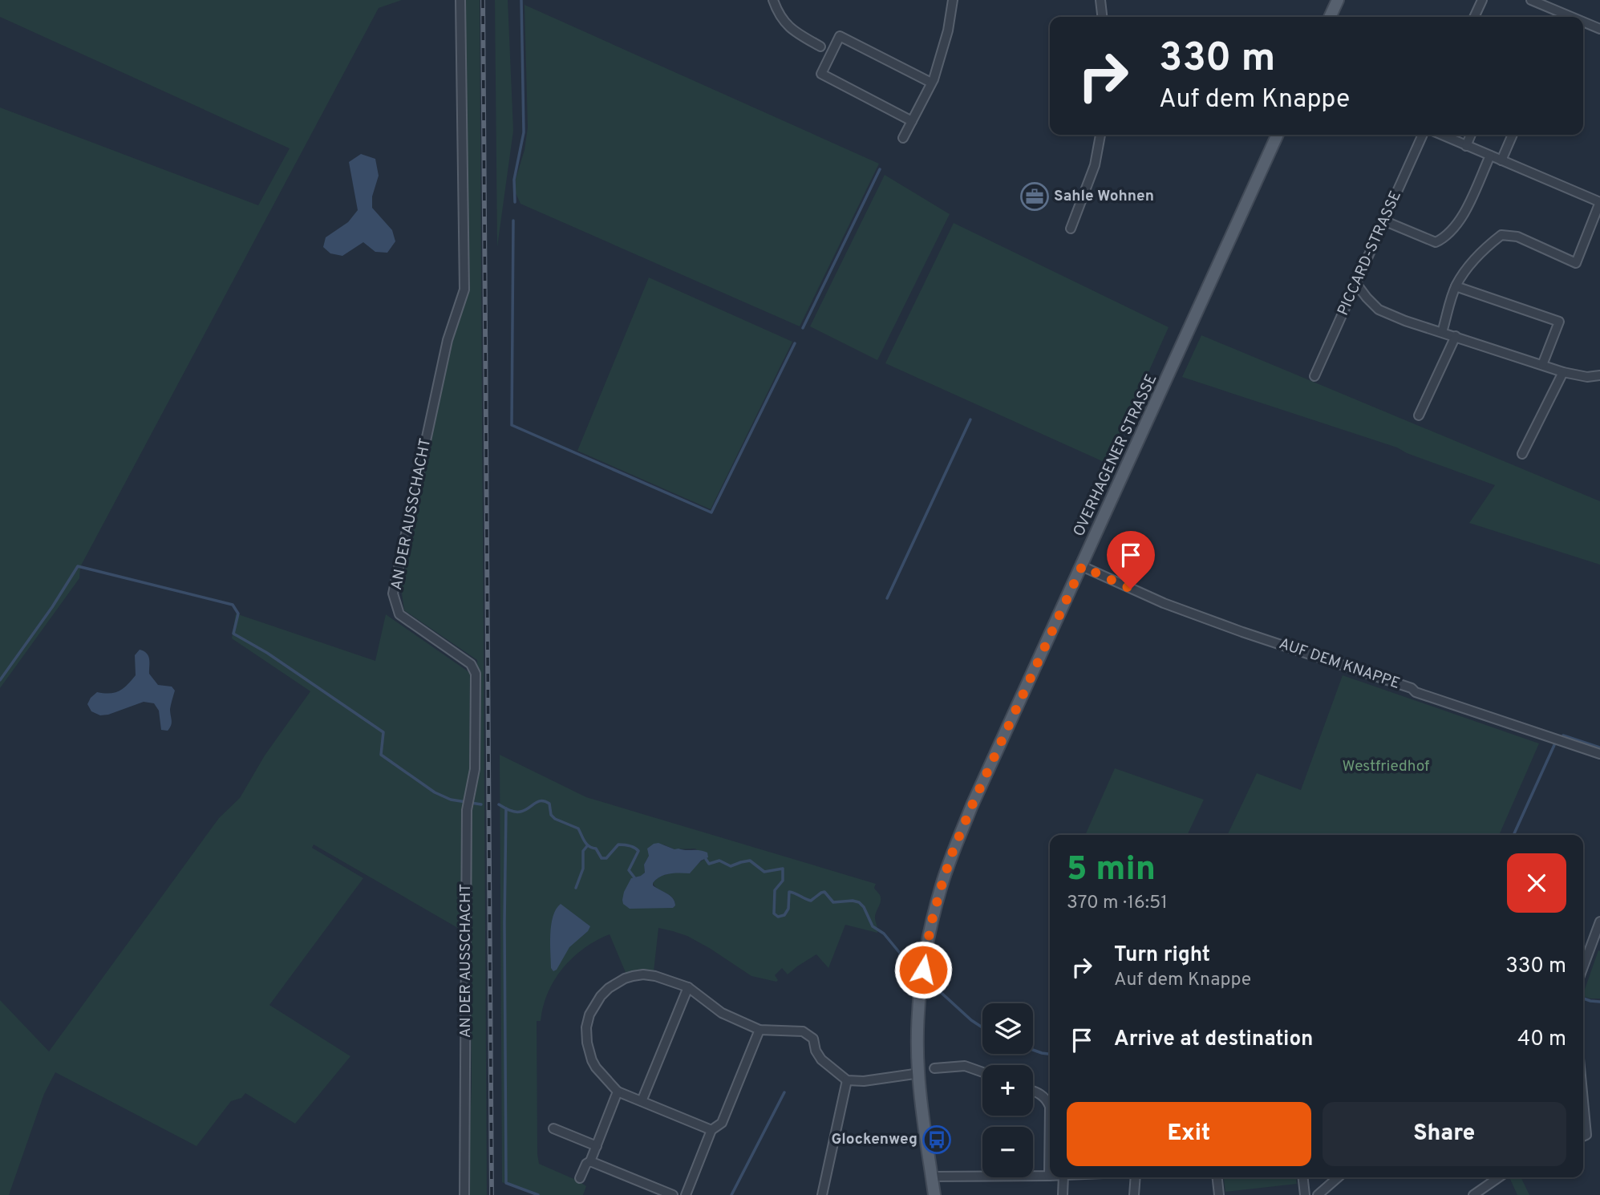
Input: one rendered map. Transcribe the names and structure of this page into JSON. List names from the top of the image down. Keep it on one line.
{"streets":{"main road":["OVERHAGENER STRASSE"],"street":["PICCARD-STRASSE","AN DER AUSSCHACHT","AUF DEM KNAPPE"]},"crossings":[["OVERHAGENER STRASSE","AUF DEM KNAPPE"]],"parks":["Westfriedhof"],"places":{"office":["Sahle Wohnen"],"bus stop":["Glockenweg"]},"page":{"turn":["330 m","Auf dem Knappe"],"heading":["5 min","370 m · 16:51"],"list":[{"name":"Turn right","note":"Auf dem Knappe","value":"330 m"},{"name":"Arrive at destination","value":"40 m"}],"map_buttons":["+","−"],"buttons":["Exit","Share"]}}
